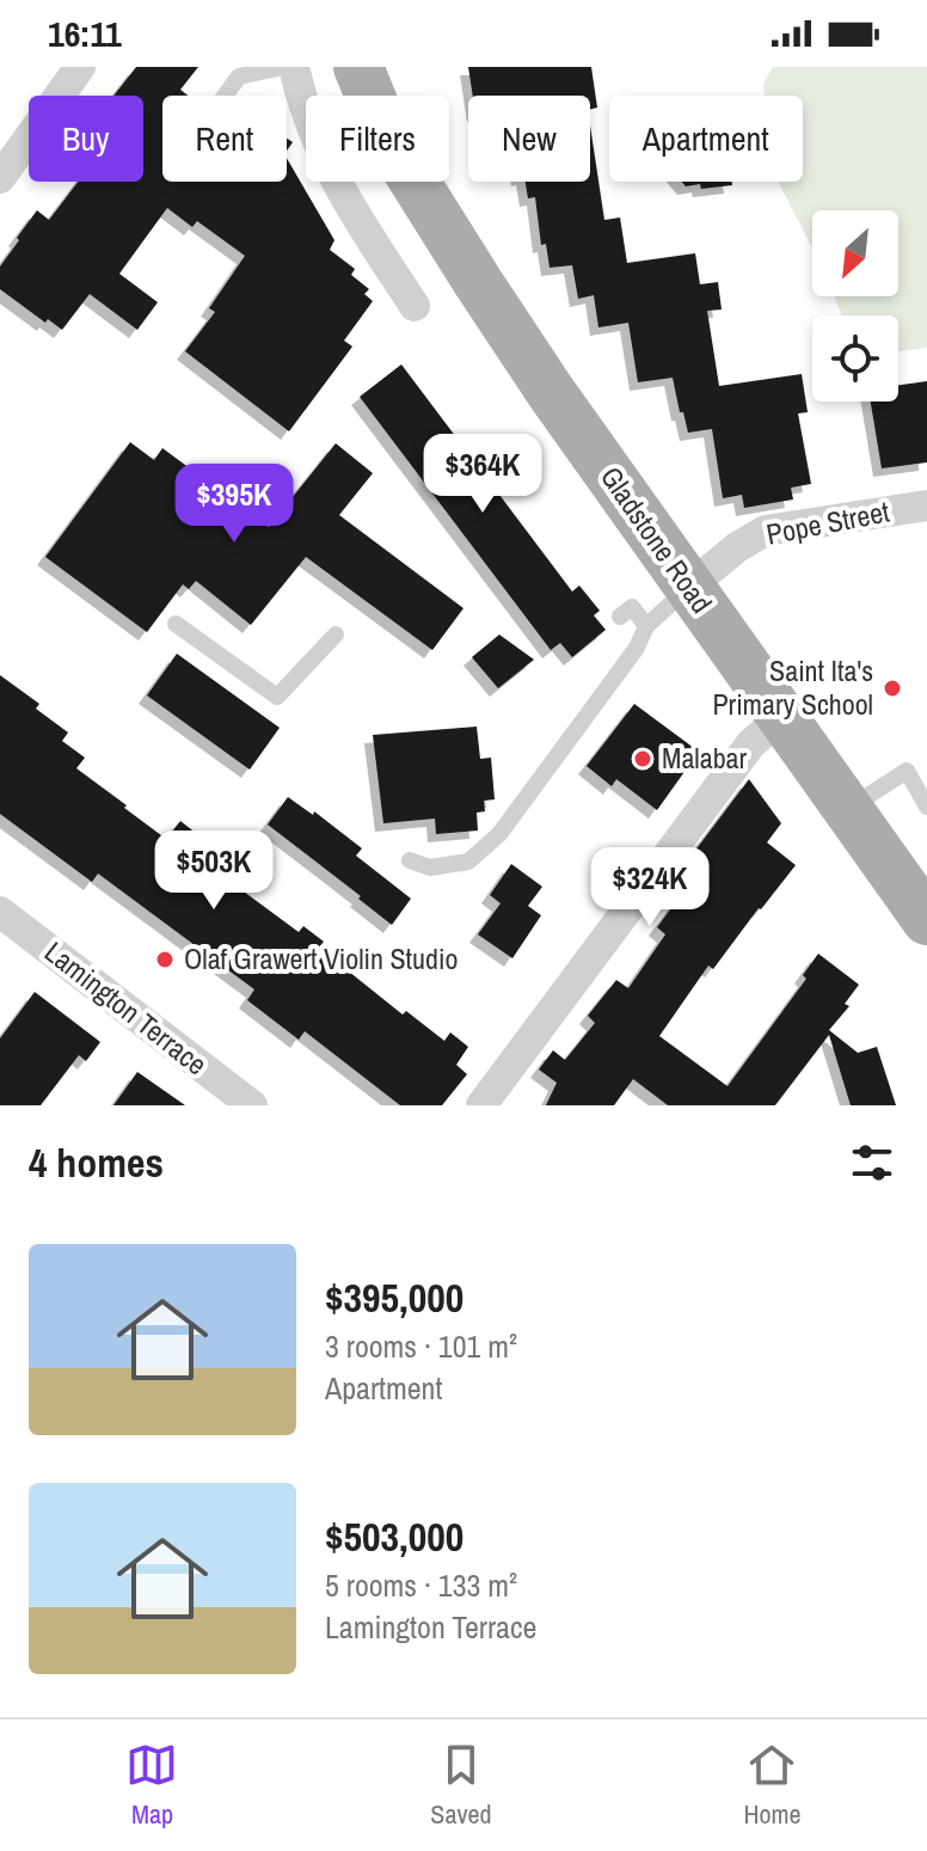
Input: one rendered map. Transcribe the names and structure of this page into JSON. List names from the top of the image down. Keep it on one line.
{"streets":{"main road":["Gladstone Road"],"street":["Pope Street","Lamington Terrace"]},"crossings":[["Pope Street","Gladstone Road"]],"places":["Saint Ita's Primary School","Malabar","Olaf Grawert Violin Studio"],"north":"bottom left","page":{"status":"16:11","chip":["Buy","Rent","Filters","New","Apartment"],"price":["$364K","$395K","$503K","$324K"],"heading":"4 homes","list":[{"name":"$395,000","note":"3 rooms · 101 m² · Apartment"},{"name":"$503,000","note":"5 rooms · 133 m² · Lamington Terrace"}],"tabs":["Map","Saved","Home"]}}
